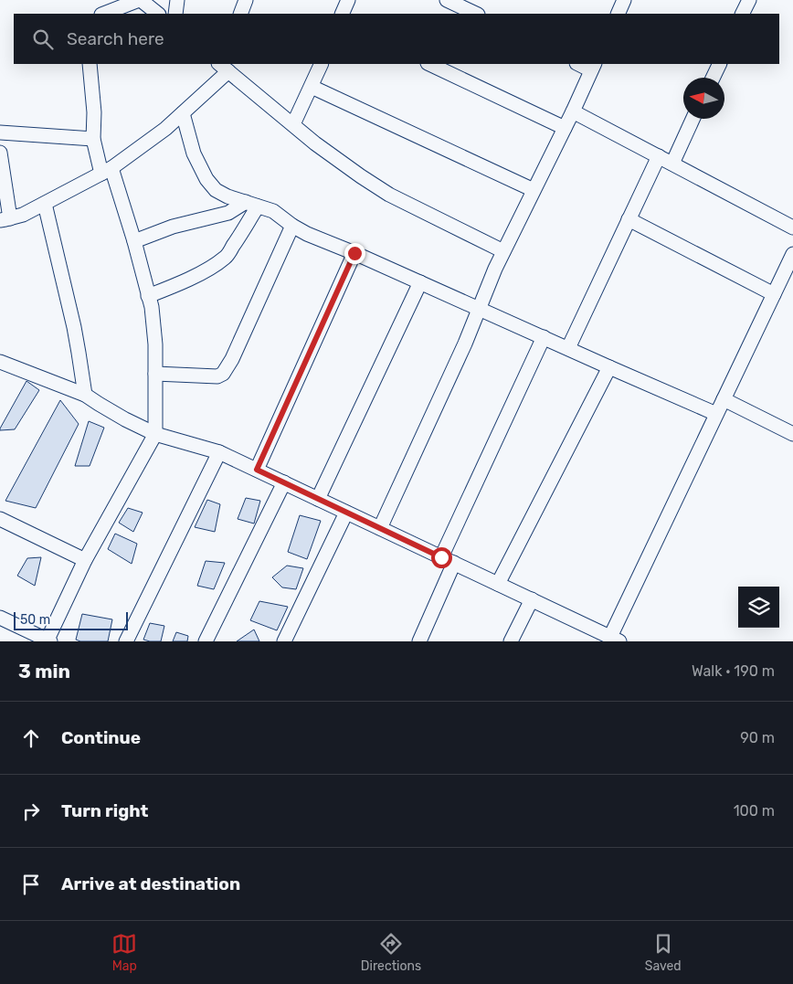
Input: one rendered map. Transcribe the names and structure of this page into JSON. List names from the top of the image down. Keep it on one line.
{"scale_bar":"50 m","north":"left","page":{"search":"Search here","scale":"50 m","heading":["3 min","Walk · 190 m"],"list":[["Continue","90 m"],["Turn right","100 m"],"Arrive at destination"],"nav":["Map","Directions","Saved"]}}
